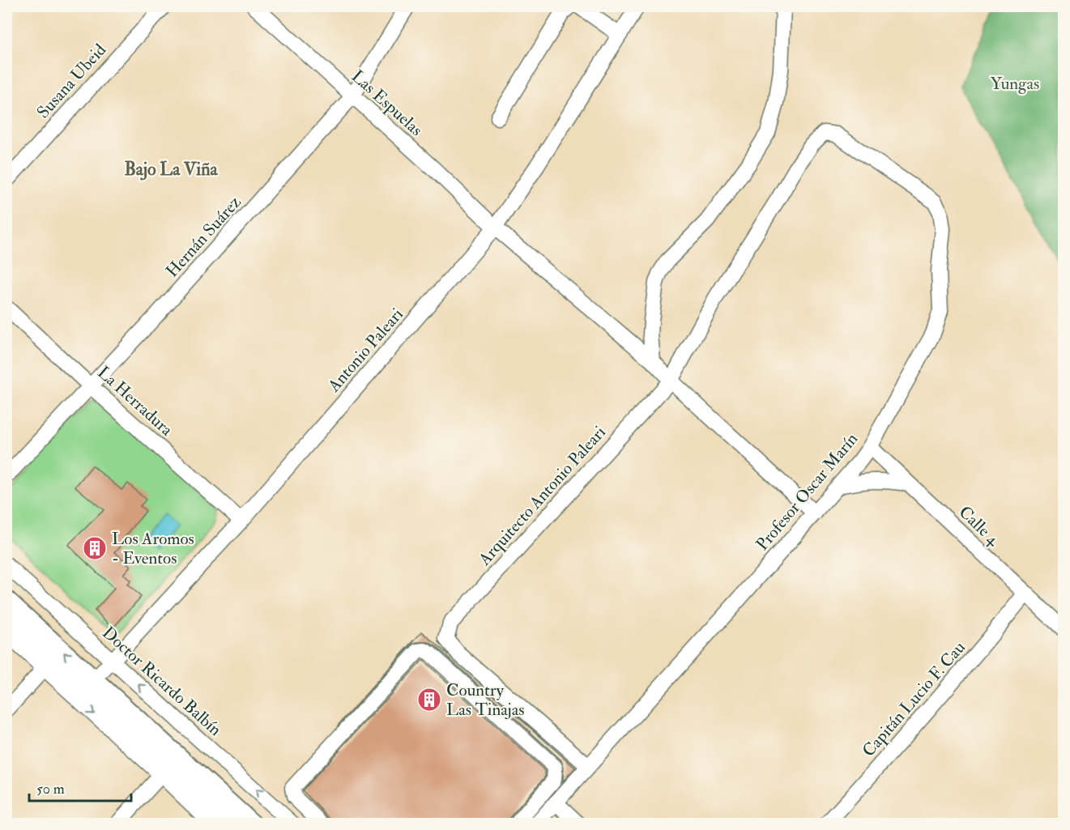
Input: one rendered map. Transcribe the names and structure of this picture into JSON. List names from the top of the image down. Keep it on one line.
{"streets":{"street":["Susana Ubeid","Las Espuelas","Hernán Suárez","Antonio Paleari","La Herradura","Profesor Oscar Marín","Arquitecto Antonio Paleari","Calle 4","Doctor Ricardo Balbín","Capitán Lucio F. Cau"]},"crossings":[["Las Espuelas","Hernán Suárez"],["Las Espuelas","Antonio Paleari"],["Las Espuelas","Profesor Oscar Marín"],["Las Espuelas","Arquitecto Antonio Paleari"],["Hernán Suárez","La Herradura"],["Antonio Paleari","La Herradura"],["Antonio Paleari","Doctor Ricardo Balbín"],["Profesor Oscar Marín","Arquitecto Antonio Paleari"],["Profesor Oscar Marín","Calle 4"],["Calle 4","Capitán Lucio F. Cau"]],"districts":["Bajo La Viña"],"parks":["Yungas"],"places":{"building":["Los Aromos - Eventos","Country Las Tinajas"]},"scale_bar":"50 m"}
